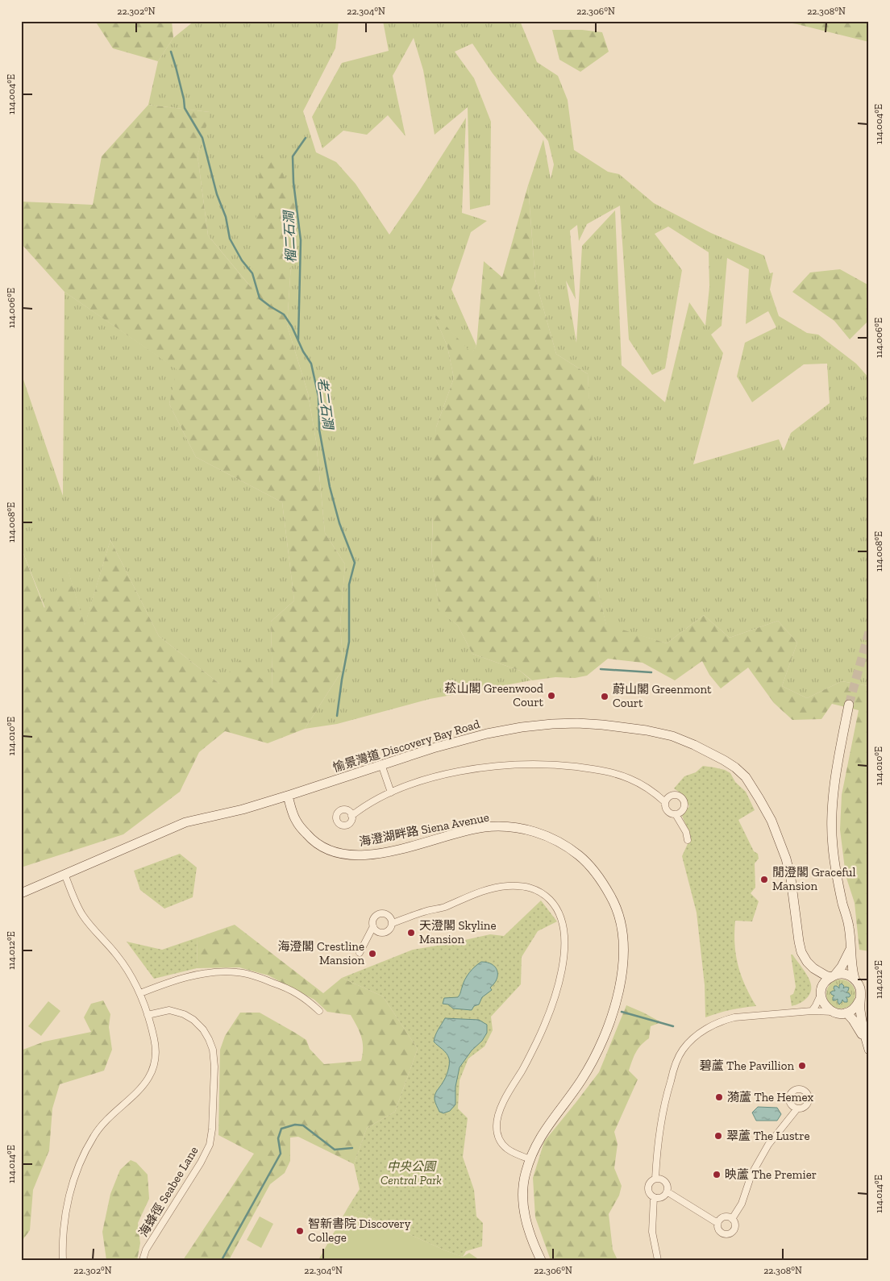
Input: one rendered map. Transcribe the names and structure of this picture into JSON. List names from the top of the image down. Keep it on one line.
{"streets":{"street":["愉景灣道 Discovery Bay Road","海澄湖畔路 Siena Avenue","海蜂徑 Seabee Lane"]},"crossings":[["愉景灣道 Discovery Bay Road","海澄湖畔路 Siena Avenue"]],"water":["榴二石澗","老二石澗"],"parks":["中央公園 Central Park"],"places":["菘山閣 Greenwood Court","蔚山閣 Greenmont Court","閒澄閣 Graceful Mansion","天澄閣 Skyline Mansion","海澄閣 Crestline Mansion","碧蘆 The Pavillion","漪蘆 The Hemex","翠蘆 The Lustre","映蘆 The Premier","智新書院 Discovery College"],"coordinates":["22.302°N","22.304°N","22.306°N","22.308°N","114.004°E","114.006°E","114.008°E","114.010°E","114.012°E","114.014°E"]}
